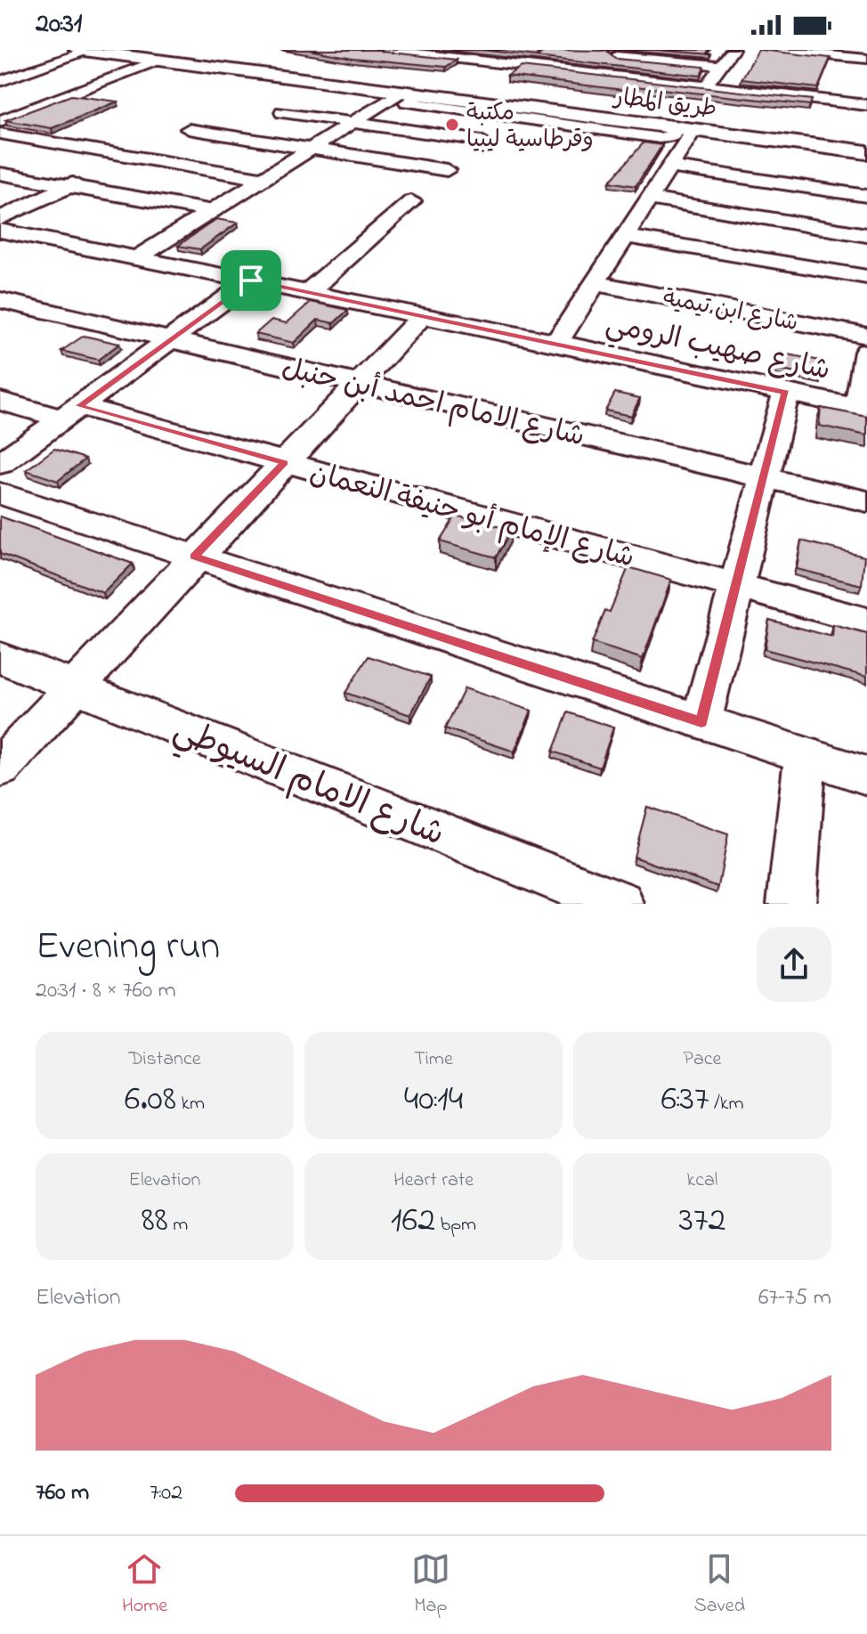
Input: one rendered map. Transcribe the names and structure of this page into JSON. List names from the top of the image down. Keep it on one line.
{"streets":{"highway":["طريق المطار"],"street":["شارع ابن تيمية","شارع صهيب الرومي","شارع الامام احمد أبن حنبل","شارع الإمام أبو حنيفة النعمان","شارع الامام السيوطي"]},"places":["مكتبة وقرطاسية ليبيا"],"page":{"status":"20:31","heading":["Evening run","20:31 · 8 × 760 m"],"stats":[["Distance","6.08 km"],["Time","40:14"],["Pace","6:37 /km"],["Elevation","88 m"],["Heart rate","162 bpm"],["kcal","372"]],"chart":["Elevation","67–75 m"],"list":[{"name":"760 m","note":"7:02"}],"tabs":["Home","Map","Saved"]}}
